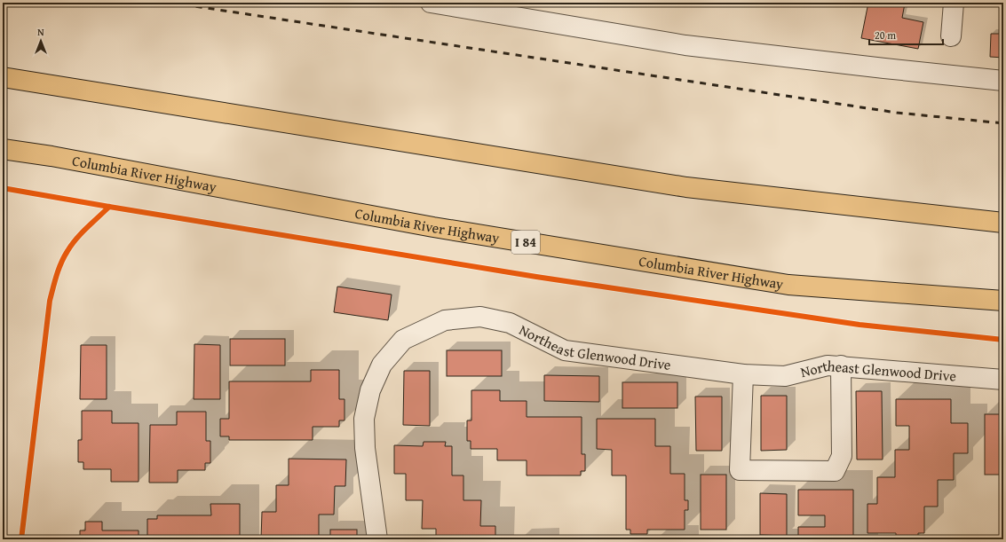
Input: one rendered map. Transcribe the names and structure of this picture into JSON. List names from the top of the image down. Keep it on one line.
{"streets":{"highway":["Columbia River Highway","I 84"],"street":["Northeast Glenwood Drive"]},"scale_bar":"20 m","north":"top"}
